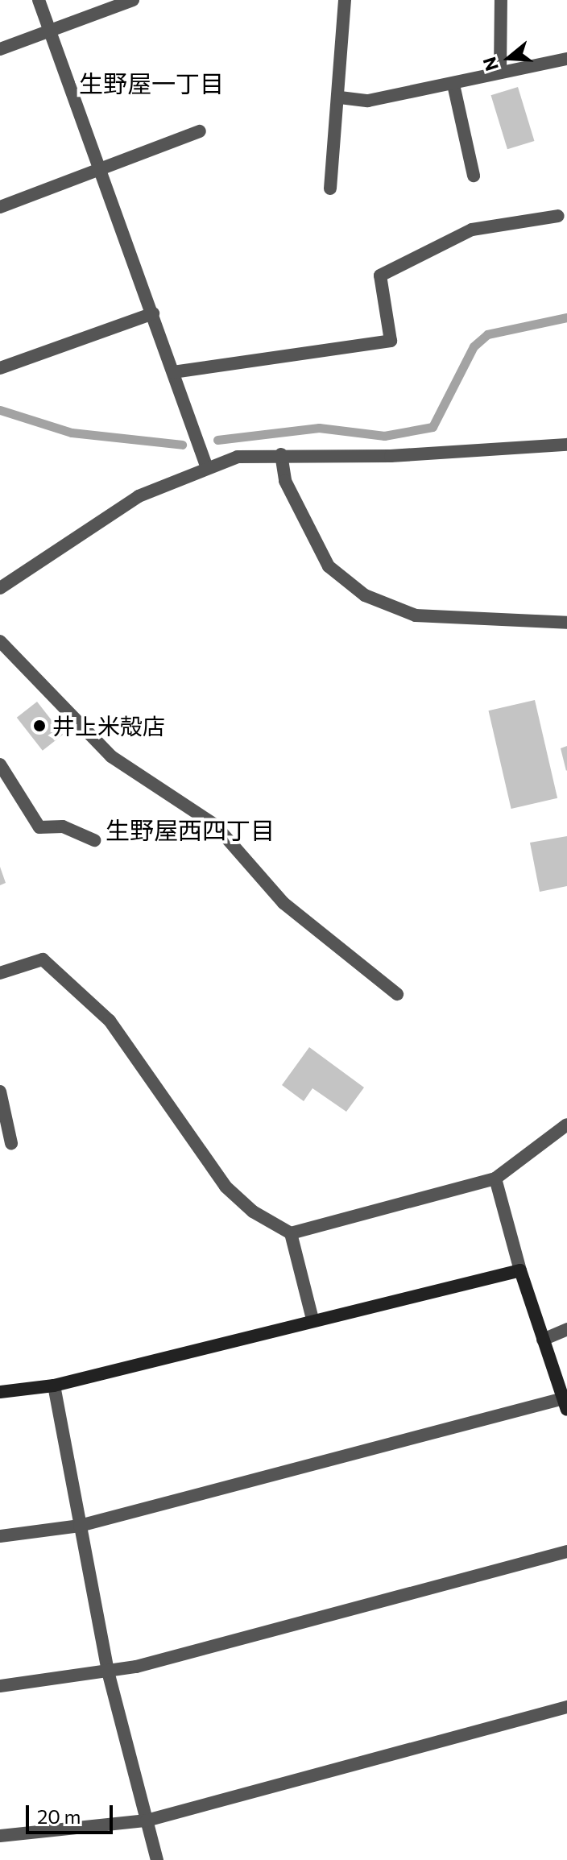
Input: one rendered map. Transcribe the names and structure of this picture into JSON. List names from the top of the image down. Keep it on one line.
{"districts":["生野屋一丁目","生野屋西四丁目"],"places":["井上米殻店"],"scale_bar":"20 m","north":"left"}
